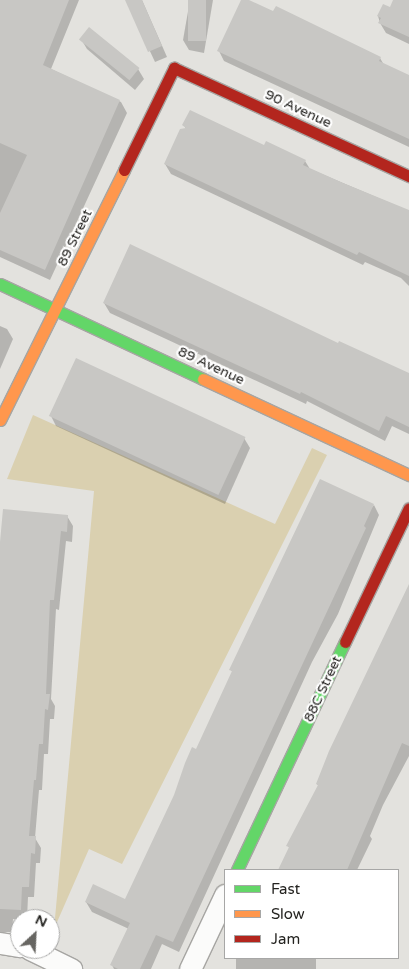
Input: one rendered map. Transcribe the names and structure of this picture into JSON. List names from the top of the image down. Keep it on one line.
{"streets":{"street":["90 Avenue","89 Street","89 Avenue","88C Street"]},"crossings":[["90 Avenue","89 Street"],["89 Street","89 Avenue"]],"legend":["Fast","Slow","Jam"],"north":"top right"}
